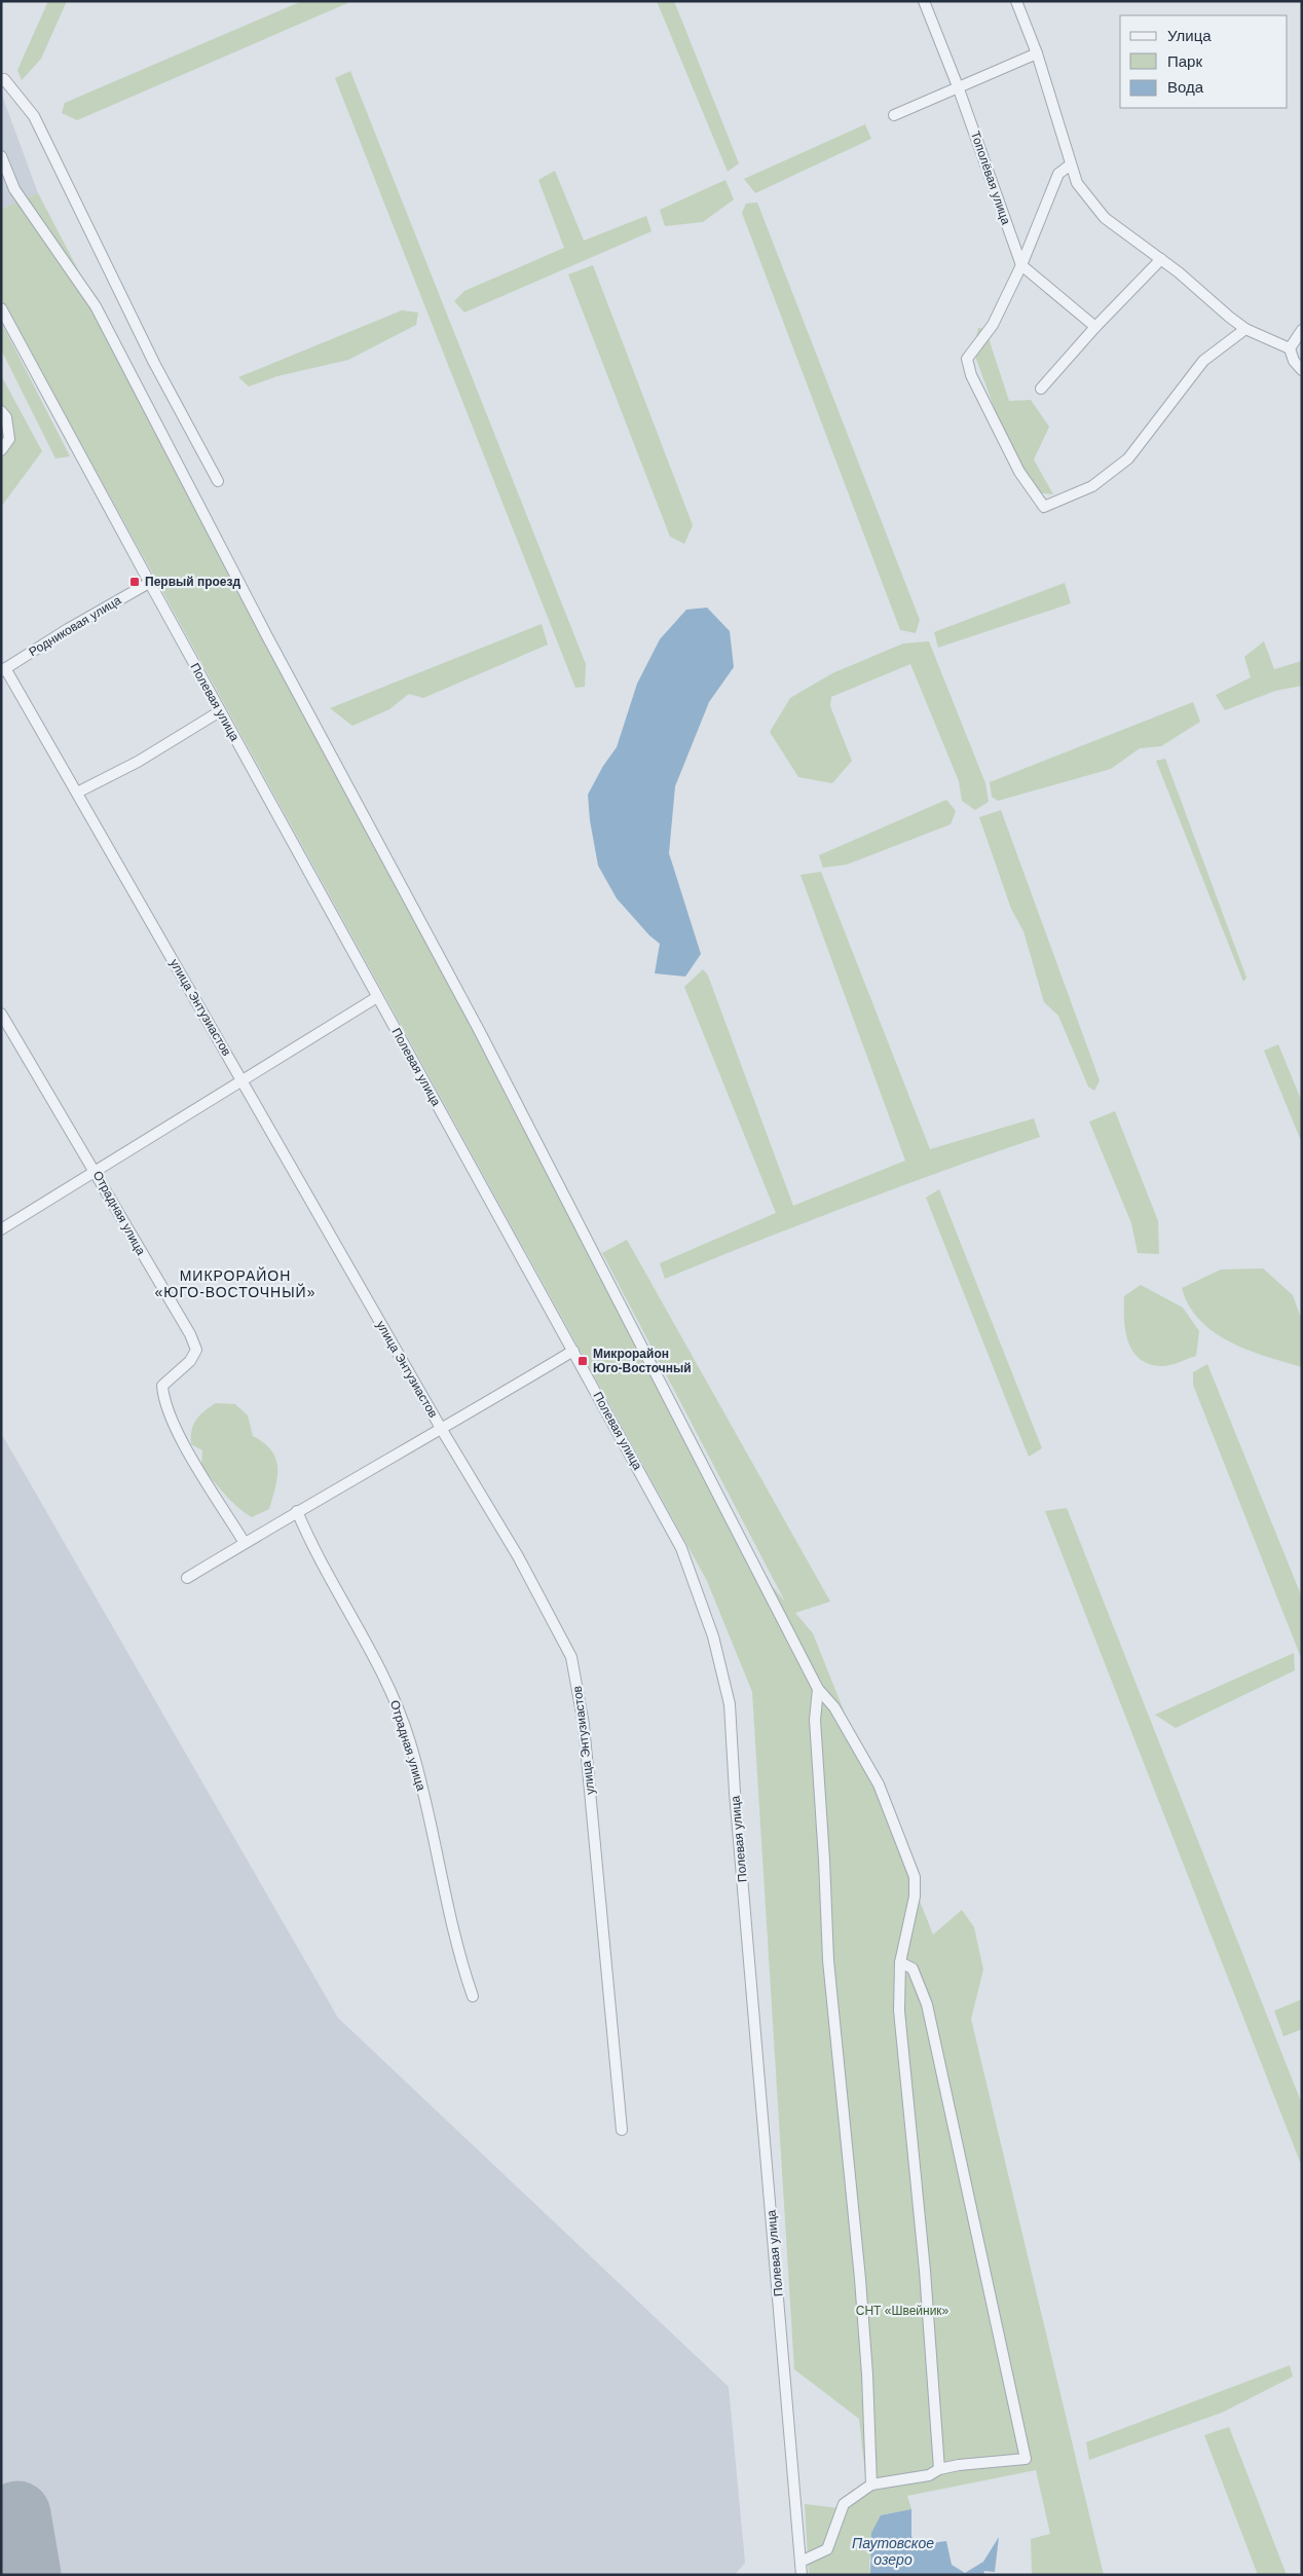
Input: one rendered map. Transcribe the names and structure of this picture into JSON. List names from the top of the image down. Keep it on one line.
{"streets":{"street":["Тополёвая улица","Родниковая улица","Полевая улица","улица Энтузиастов","Отрадная улица"]},"crossings":[["Родниковая улица","Полевая улица"],["Родниковая улица","улица Энтузиастов"]],"districts":["МИКРОРАЙОН «ЮГО-ВОСТОЧНЫЙ»"],"water":["Паутовское озеро"],"parks":["СНТ «Швейник»"],"places":{"transit":["Первый проезд","Микрорайон Юго-Восточный"]},"legend":["Улица","Парк","Вода"]}
